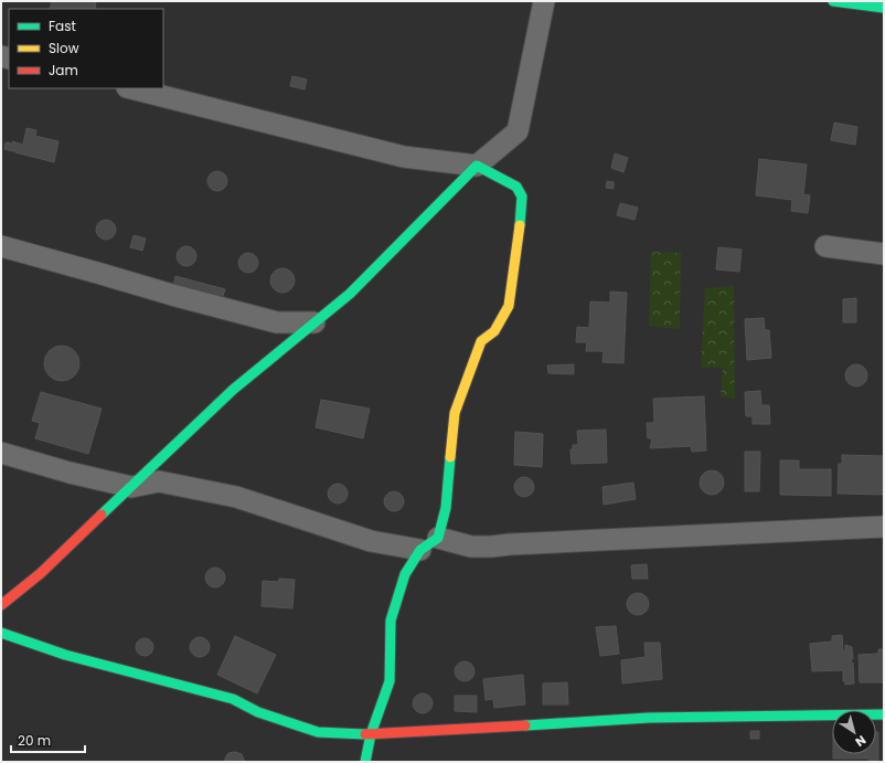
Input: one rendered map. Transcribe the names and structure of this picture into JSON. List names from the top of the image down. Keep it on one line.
{"legend":["Fast","Slow","Jam"],"scale_bar":"20 m","north":"bottom right"}
